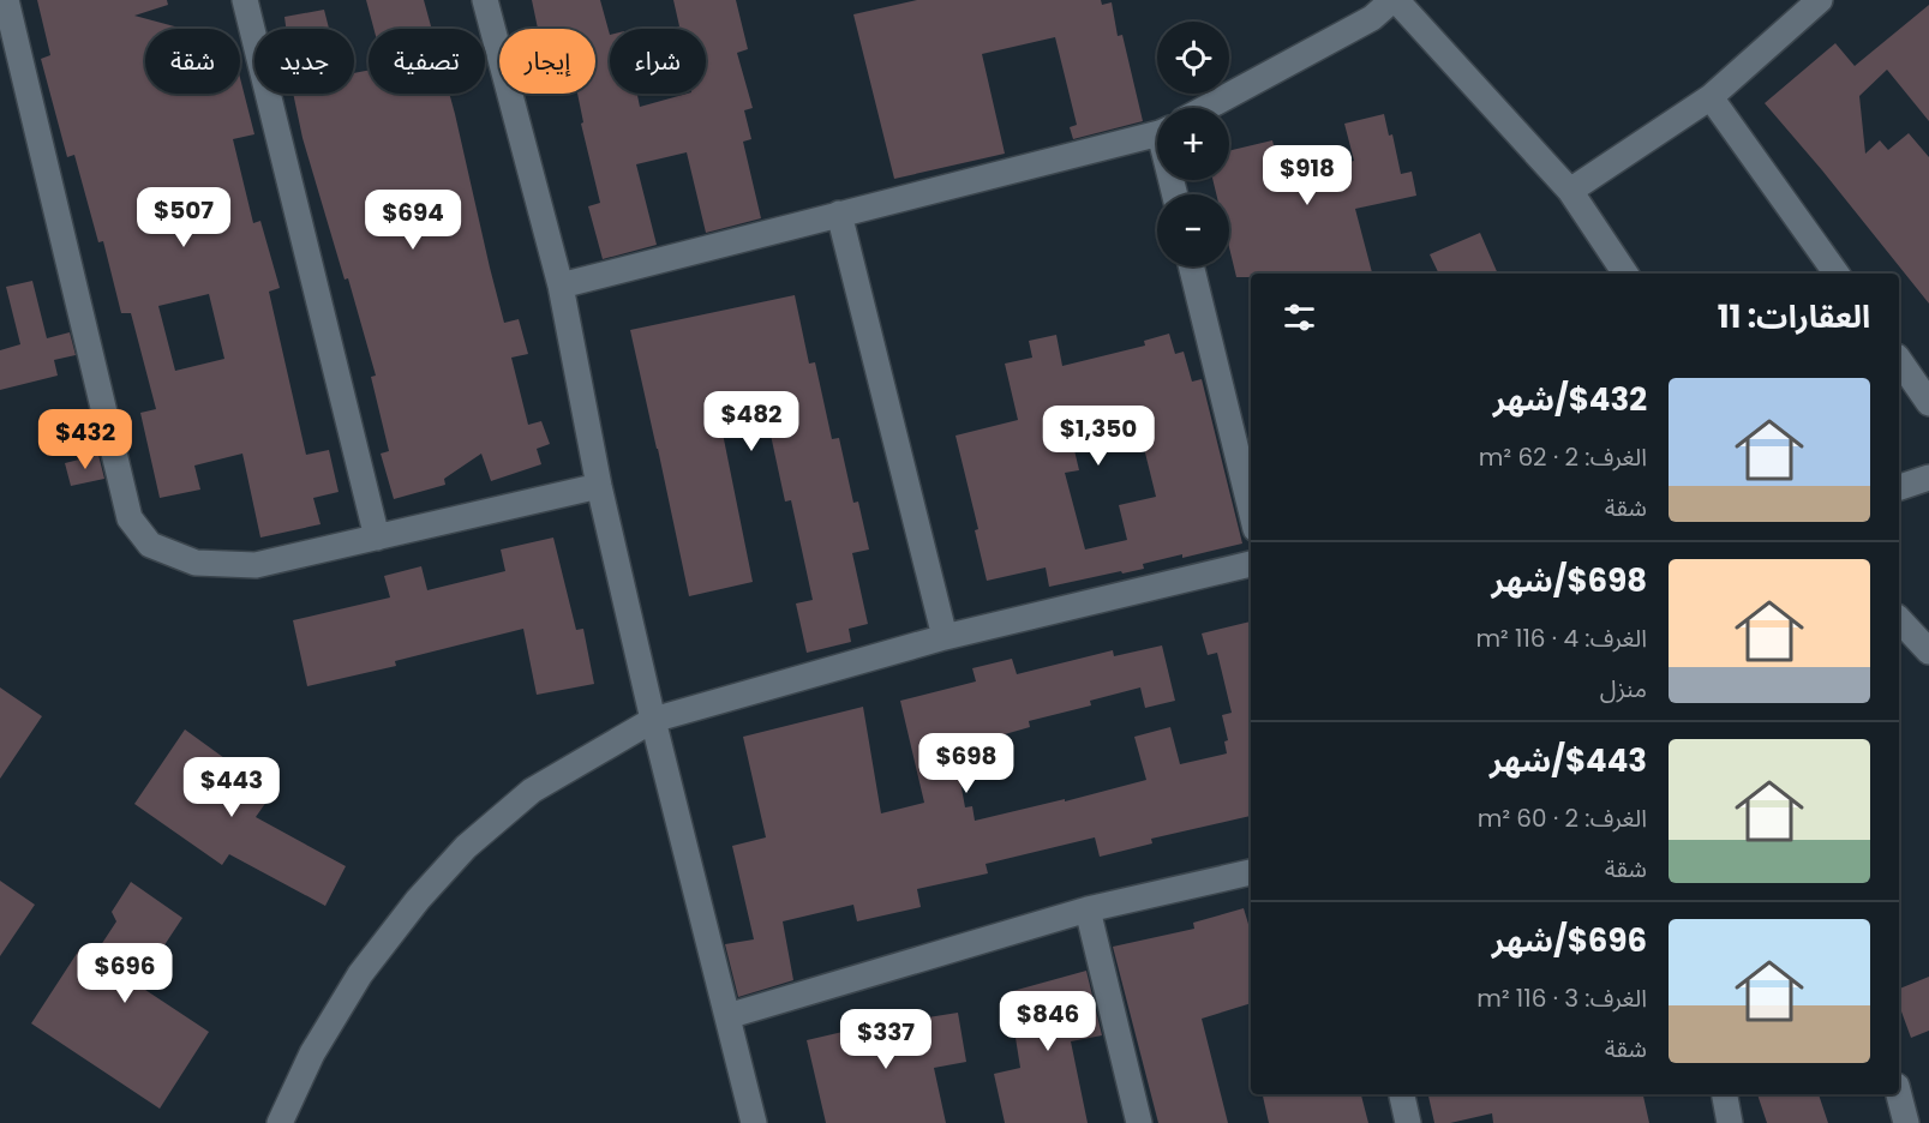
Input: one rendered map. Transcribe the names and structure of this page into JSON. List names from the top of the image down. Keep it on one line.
{"page":{"map_buttons":["+","−"],"chip":["شراء","إيجار","تصفية","جديد","شقة"],"price":["$918","$507","$694","$482","$1,350","$432","$698","$443","$696","$846","$337"],"heading":"العقارات: 11","list":[{"name":"$432/شهر","note":"الغرف: 2 · 62 m² · شقة"},{"name":"$698/شهر","note":"الغرف: 4 · 116 m² · منزل"},{"name":"$443/شهر","note":"الغرف: 2 · 60 m² · شقة"},{"name":"$696/شهر","note":"الغرف: 3 · 116 m² · شقة"}]}}
